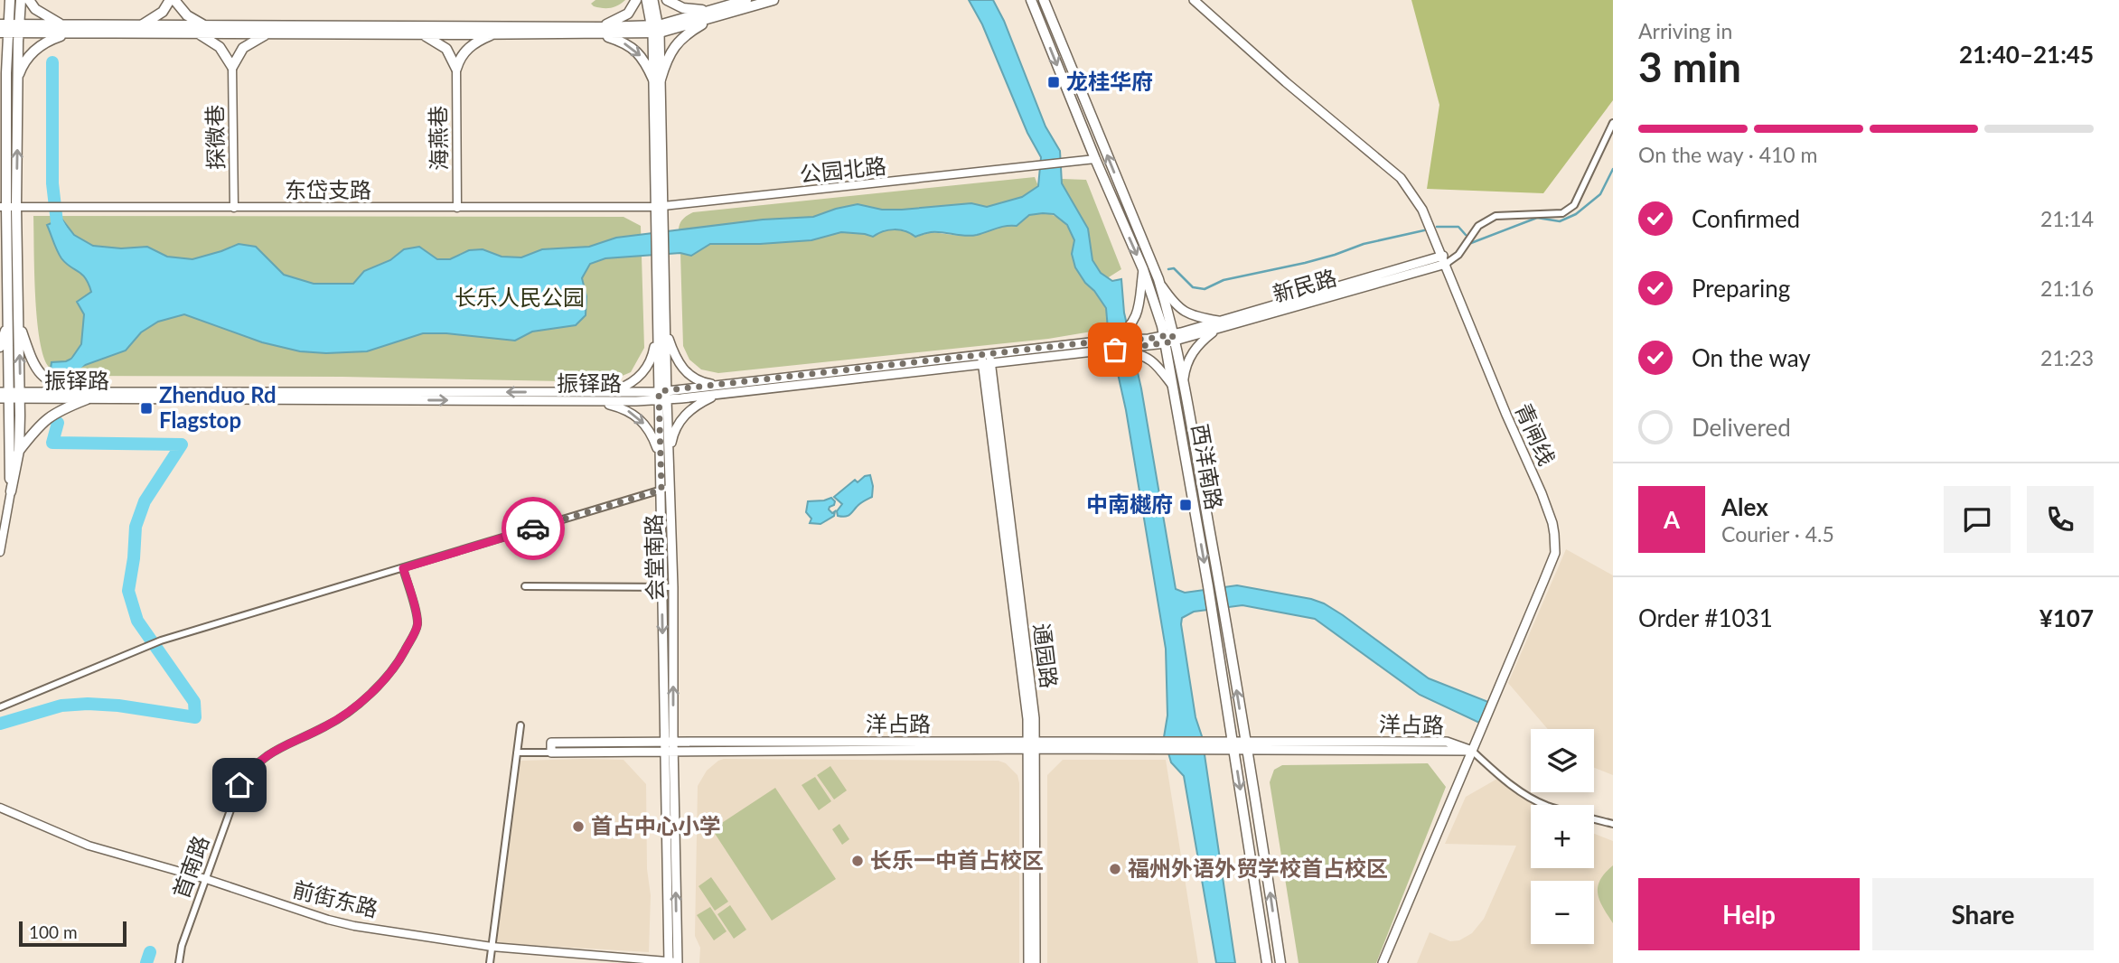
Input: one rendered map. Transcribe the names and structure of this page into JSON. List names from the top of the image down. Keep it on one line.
{"streets":{"main road":["新民路","振铎路","青闸线","西洋南路","会堂南路","通园路","洋占路"],"street":["探微巷","海燕巷","公园北路","东岱支路","首南路","前街东路"]},"crossings":[["探微巷","东岱支路"],["海燕巷","东岱支路"],["公园北路","东岱支路"],["公园北路","西洋南路"],["公园北路","会堂南路"],["东岱支路","会堂南路"],["新民路","振铎路"],["新民路","青闸线"],["新民路","西洋南路"],["振铎路","西洋南路"],["振铎路","会堂南路"],["振铎路","通园路"],["青闸线","洋占路"],["西洋南路","洋占路"],["会堂南路","洋占路"],["会堂南路","前街东路"],["通园路","洋占路"],["首南路","前街东路"]],"parks":["长乐人民公园"],"places":{"transit":["龙桂华府","Zhenduo Rd Flagstop","中南樾府"],"other":["首占中心小学","长乐一中首占校区","福州外语外贸学校首占校区"]},"scale_bar":"100 m","page":{"heading":["3 min","Arriving in","21:40–21:45"],"panel":["Alex","Courier · 4.5","Order #1031","¥107"],"bar":"On the way · 410 m","list":[["Confirmed","21:14"],["Preparing","21:16"],["On the way","21:23"],"Delivered"],"round":"A","map_buttons":["+","−"],"buttons":["Help","Share"],"scale":"100 m"}}
